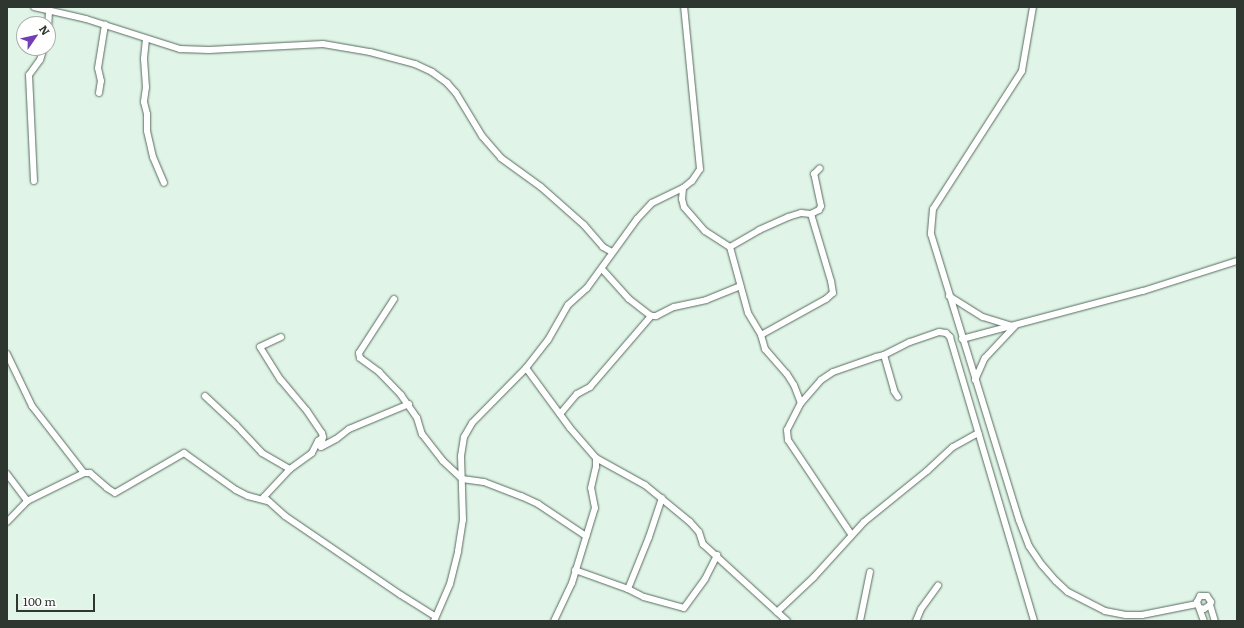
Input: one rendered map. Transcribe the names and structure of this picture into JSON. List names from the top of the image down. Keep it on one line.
{"scale_bar":"100 m","north":"top right"}
